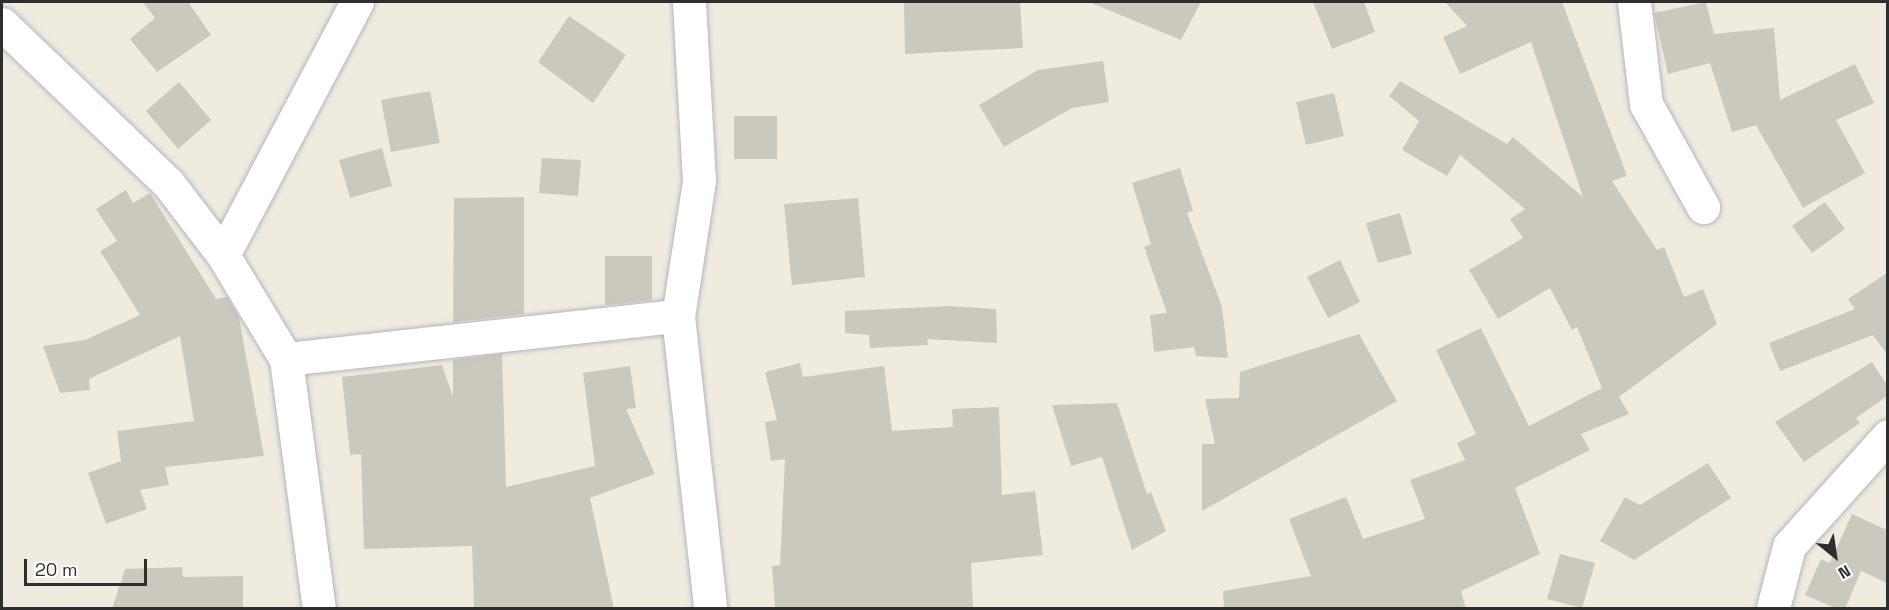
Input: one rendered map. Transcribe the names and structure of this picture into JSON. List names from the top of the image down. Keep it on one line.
{"scale_bar":"20 m","north":"bottom right"}
